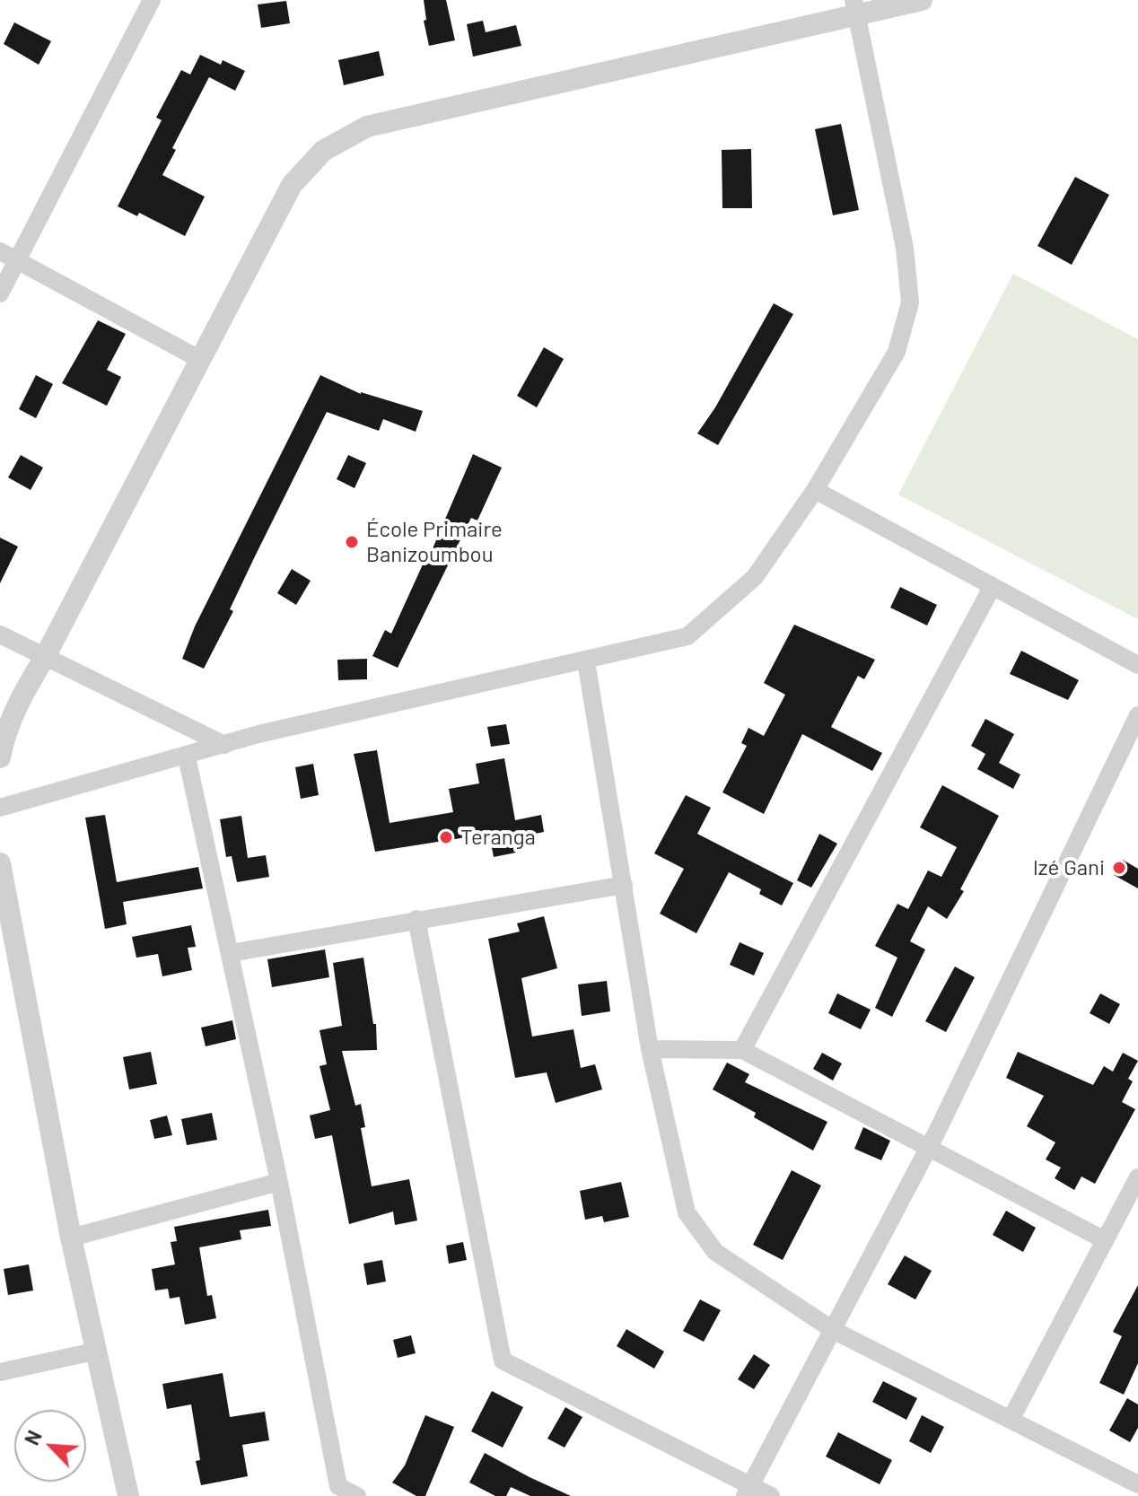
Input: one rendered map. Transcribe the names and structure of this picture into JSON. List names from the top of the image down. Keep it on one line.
{"places":["École Primaire Banizoumbou","Teranga","Izé Gani"],"north":"top left"}
